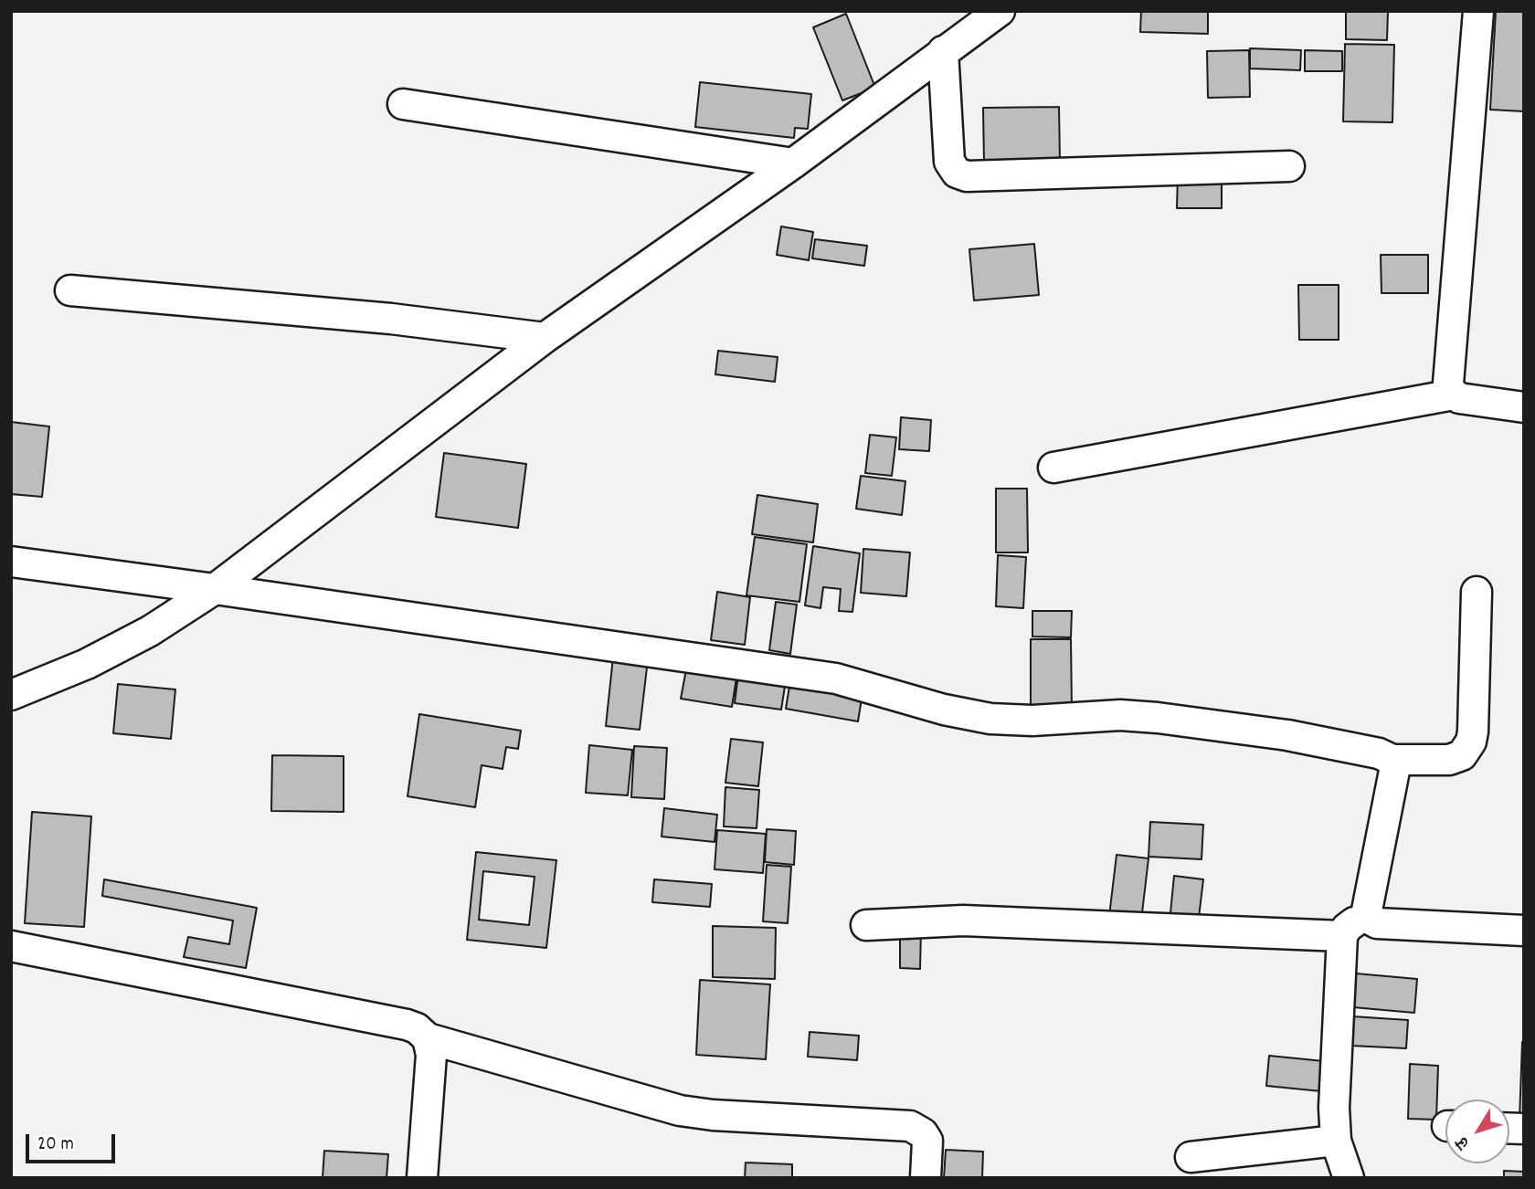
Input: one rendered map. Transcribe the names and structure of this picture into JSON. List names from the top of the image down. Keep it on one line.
{"scale_bar":"20 m","north":"bottom left"}
